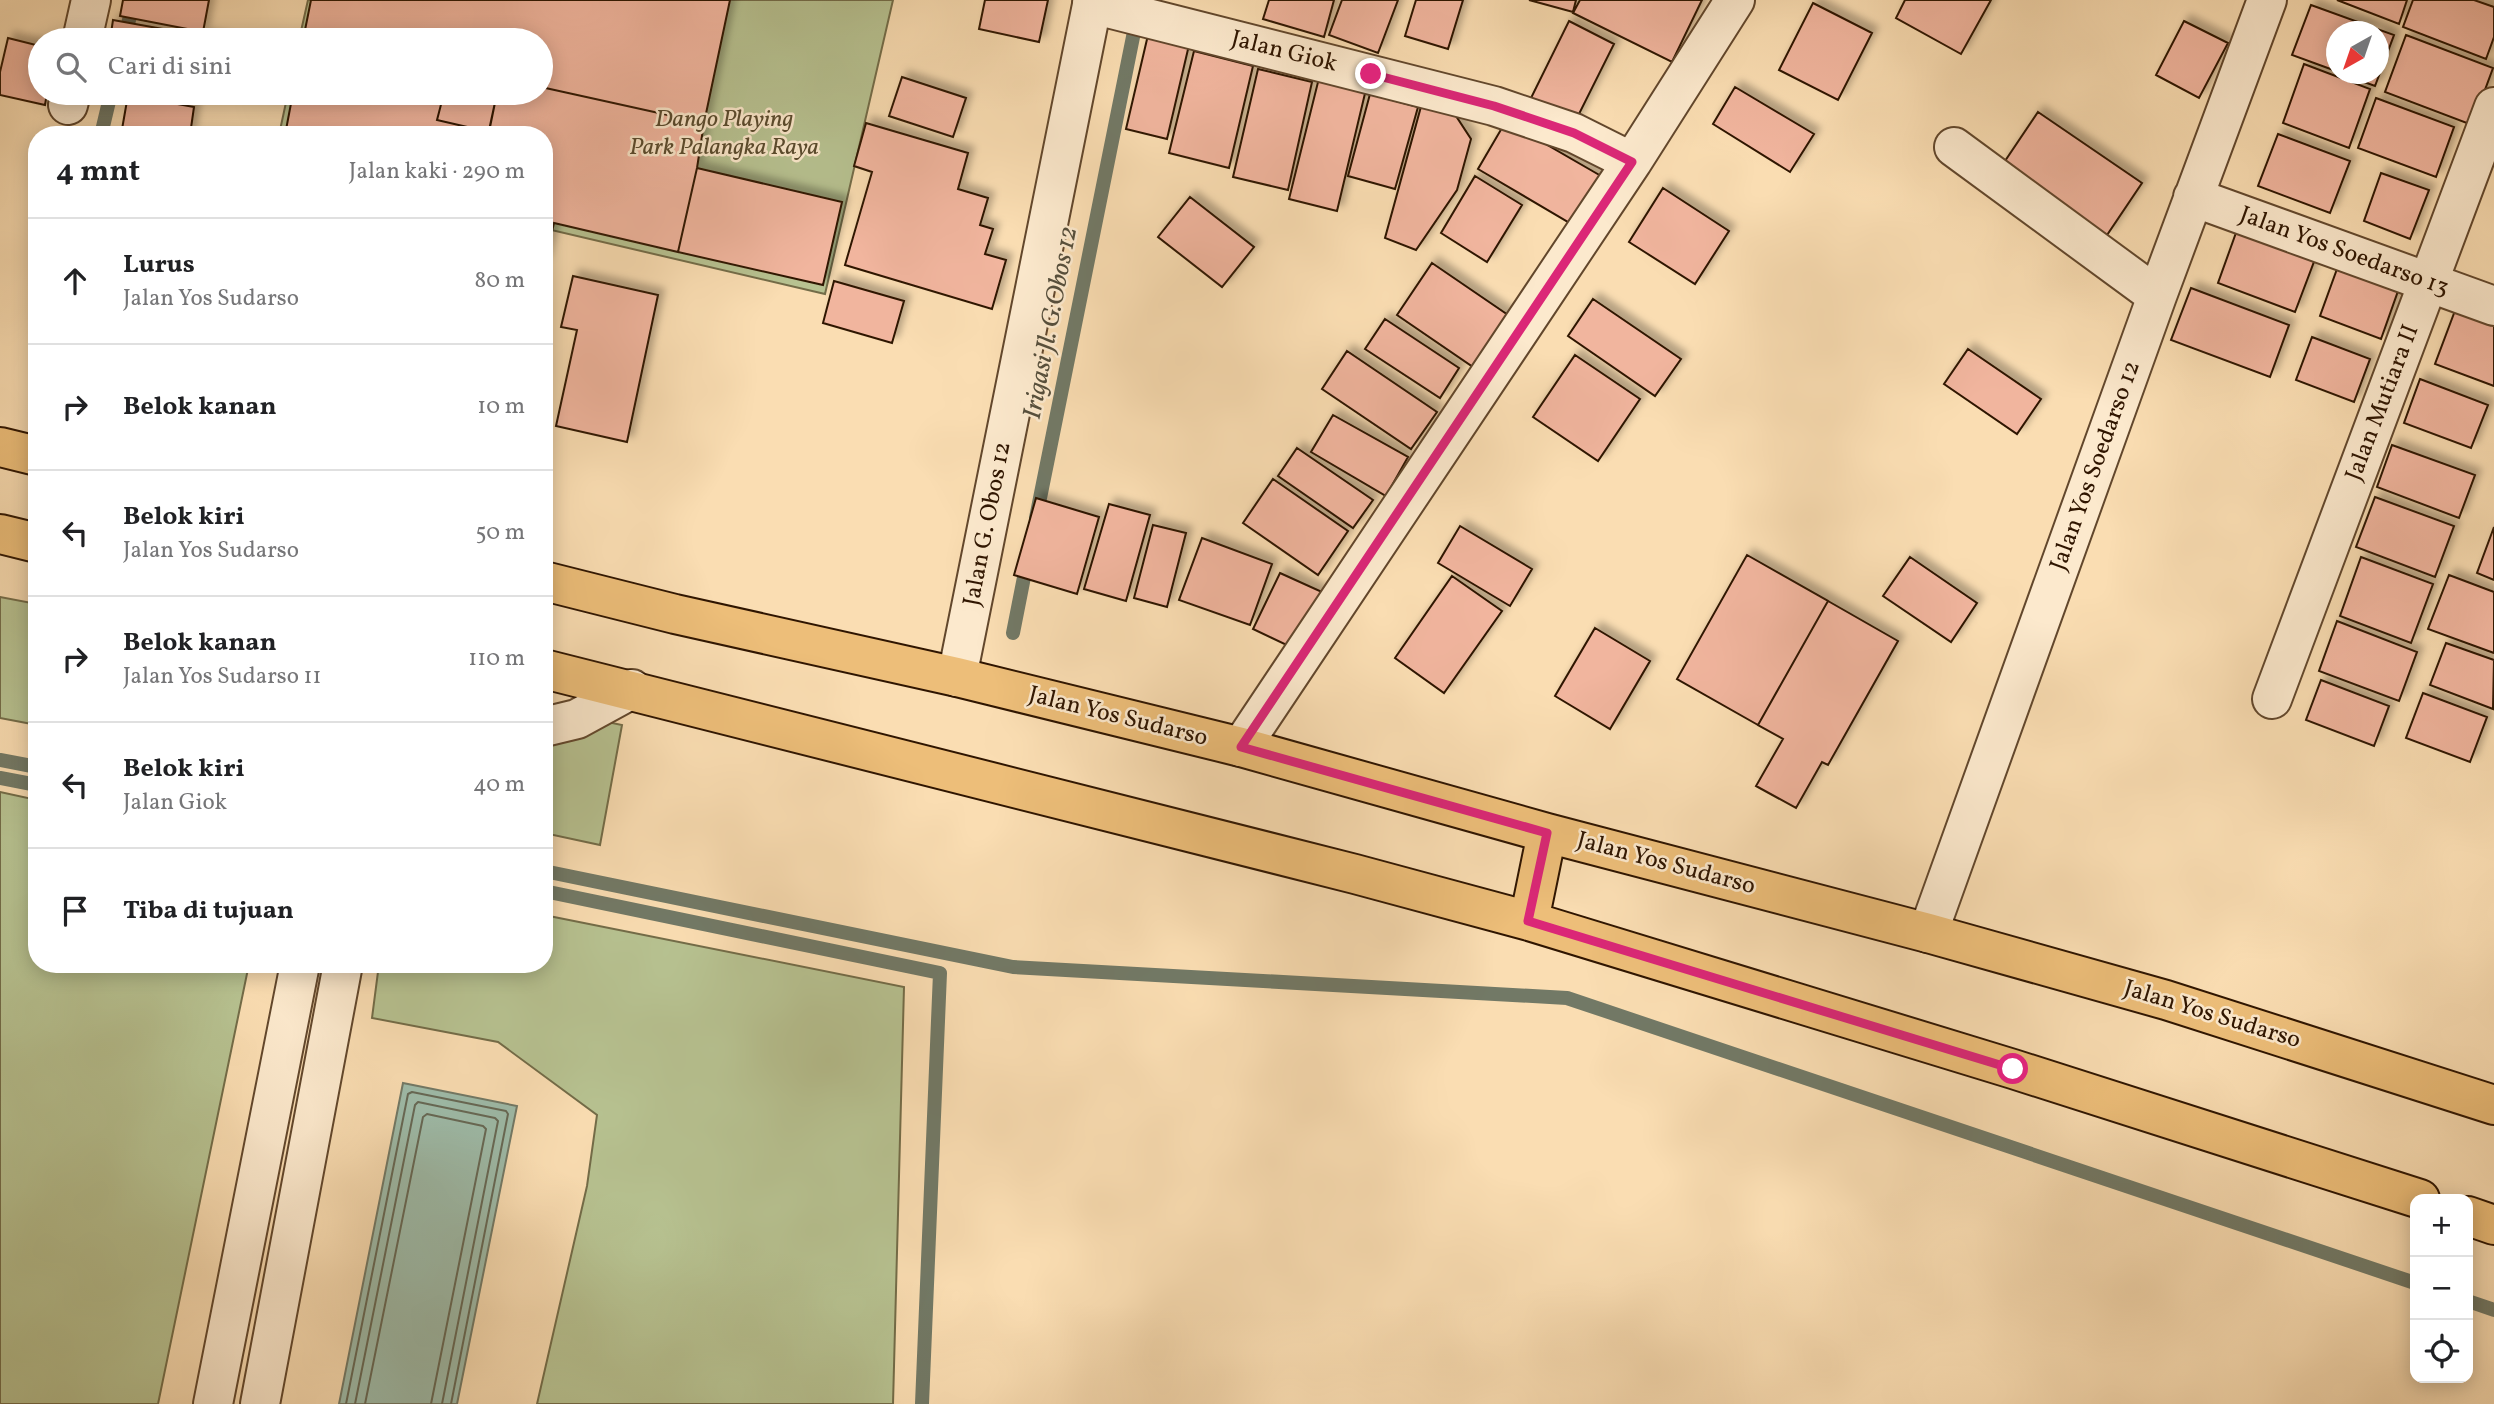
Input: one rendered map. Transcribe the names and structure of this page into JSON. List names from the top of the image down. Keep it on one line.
{"streets":{"main road":["Jalan Yos Sudarso"],"street":["Jalan Giok","Jalan Yos Soedarso 13","Jalan Mutiara II","Jalan Yos Soedarso 12","Jalan G. Obos 12"]},"crossings":[["Jalan Giok","Jalan G. Obos 12"],["Jalan Yos Soedarso 13","Jalan Mutiara II"],["Jalan Yos Soedarso 13","Jalan Yos Soedarso 12"],["Jalan Yos Soedarso 12","Jalan Yos Sudarso"],["Jalan G. Obos 12","Jalan Yos Sudarso"]],"water":["Irigasi Jl. G.Obos 12"],"parks":["Dango Playing Park Palangka Raya"],"north":"bottom left","page":{"search":"Cari di sini","heading":["4 mnt","Jalan kaki · 290 m"],"list":[["Lurus","Jalan Yos Sudarso","80 m"],["Belok kanan","10 m"],["Belok kiri","Jalan Yos Sudarso","50 m"],["Belok kanan","Jalan Yos Sudarso 11","110 m"],["Belok kiri","Jalan Giok","40 m"],"Tiba di tujuan"],"map_buttons":["+","−"]}}
